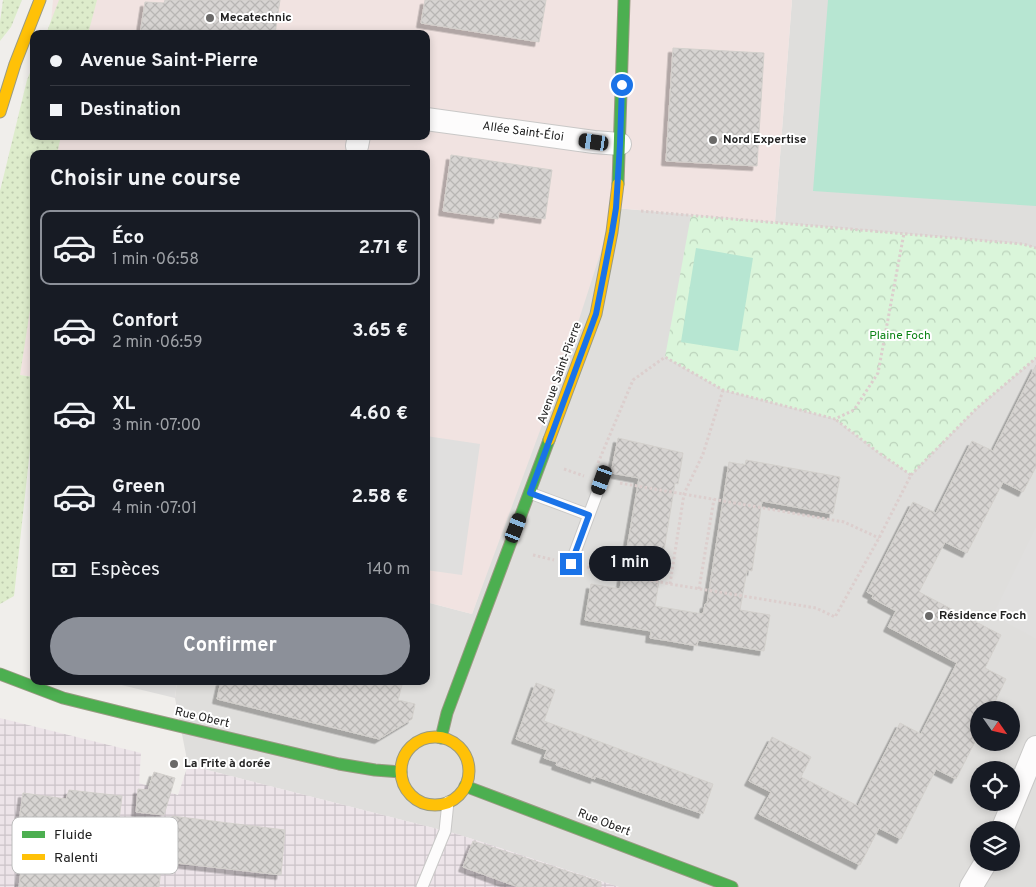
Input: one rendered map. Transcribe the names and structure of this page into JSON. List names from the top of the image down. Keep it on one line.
{"streets":{"main road":["Avenue Saint-Pierre","Rue Obert"],"street":["Allée Saint-Éloi"]},"crossings":[["Allée Saint-Éloi","Avenue Saint-Pierre"],["Avenue Saint-Pierre","Rue Obert"]],"parks":["Plaine Foch"],"places":["Mecatechnic","Nord Expertise","Résidence Foch","La Frite à dorée"],"legend":["Fluide","Ralenti"],"north":"bottom right","page":{"banner":["Avenue Saint-Pierre","Destination"],"heading":"Choisir une course","list":[{"name":"Éco","note":"1 min · 06:58","value":"2.71 €"},{"name":"Confort","note":"2 min · 06:59","value":"3.65 €"},{"name":"XL","note":"3 min · 07:00","value":"4.60 €"},{"name":"Green","note":"4 min · 07:01","value":"2.58 €"}],"pay":["Espèces","140 m"],"bubble":"1 min","buttons":"Confirmer"}}
